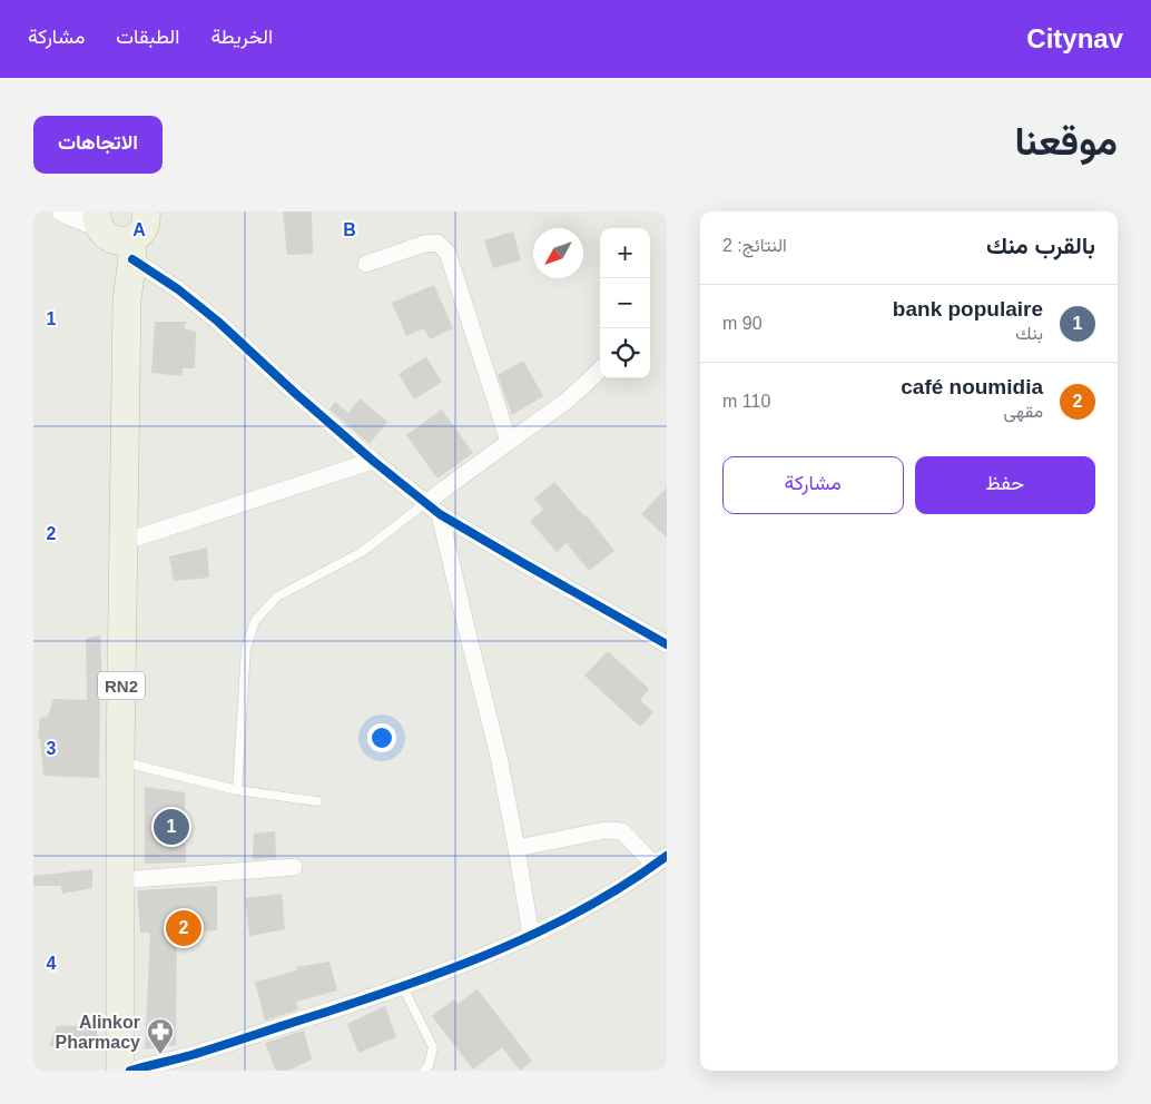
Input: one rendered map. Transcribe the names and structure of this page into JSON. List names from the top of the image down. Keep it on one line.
{"streets":{"highway":["RN2"]},"places":{"pharmacy":["Alinkor Pharmacy"]},"north":"bottom left","page":{"header":"Citynav","nav":["الخريطة","الطبقات","مشاركة"],"title":"موقعنا","buttons":["الاتجاهات",["حفظ","مشاركة"]],"heading":["بالقرب منك","النتائج: 2"],"map_buttons":["+","−"],"list":[{"mark":"1","name":"bank populaire","note":"بنك","value":"90 m"},{"mark":"2","name":"café noumidia","note":"مقهى","value":"110 m"}],"pins":["1","2"]},"grid":{"columns":["A","B"],"rows":["1","2","3","4"]}}
